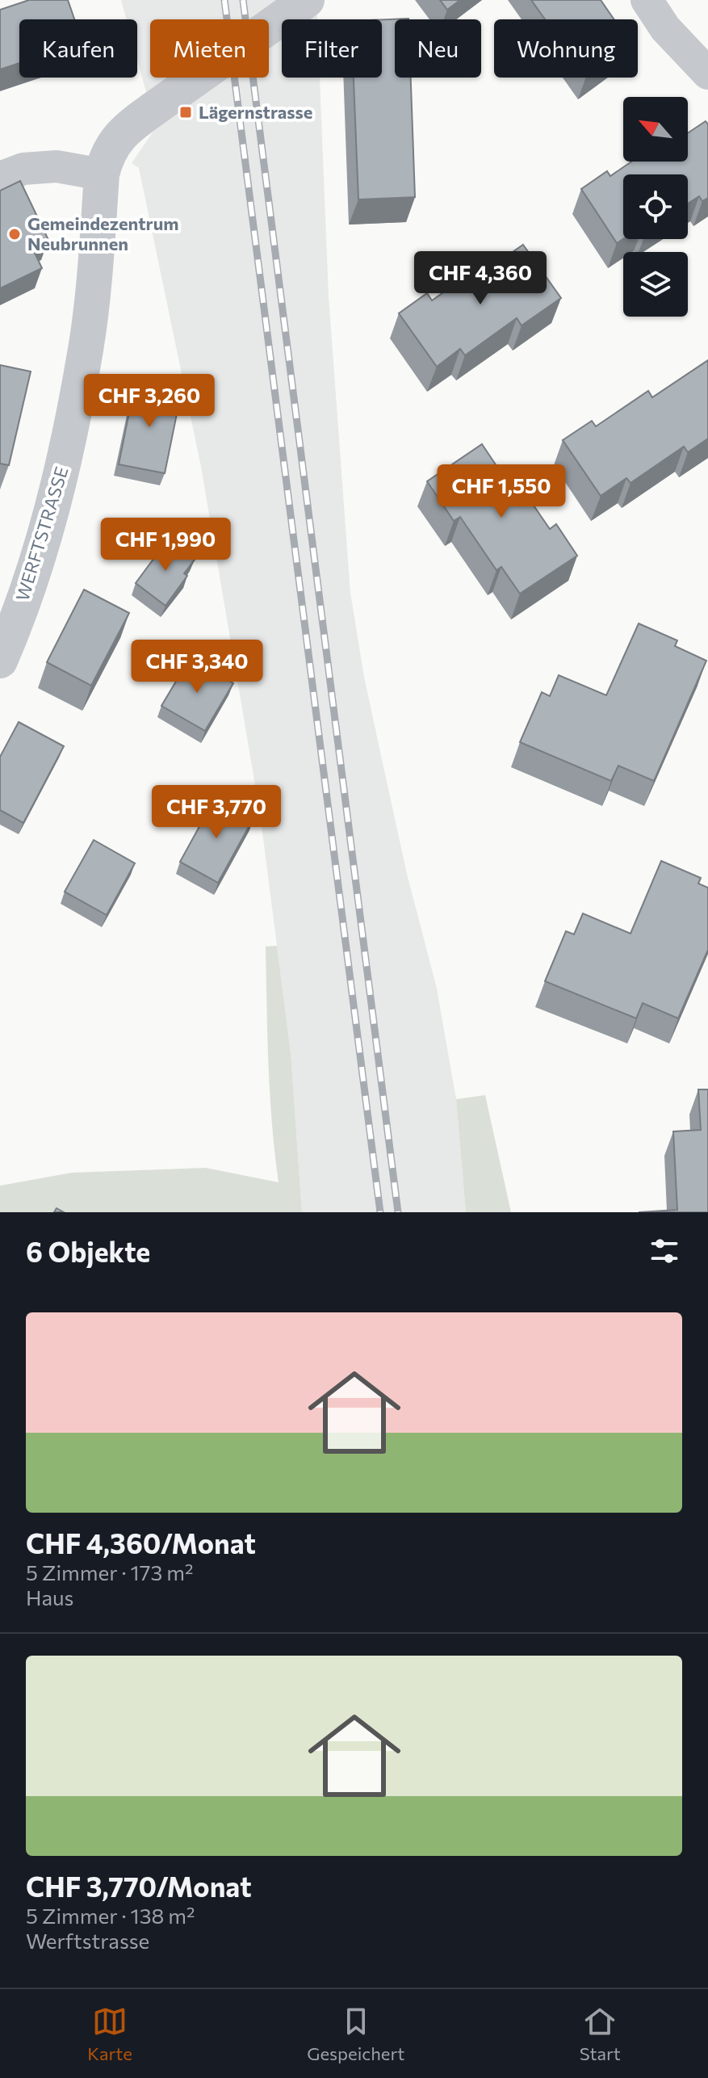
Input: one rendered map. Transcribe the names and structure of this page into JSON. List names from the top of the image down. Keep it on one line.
{"streets":{"street":["WERFTSTRASSE"]},"places":{"transit":["Lägernstrasse"],"other":["Gemeindezentrum Neubrunnen"]},"north":"top left","page":{"chip":["Kaufen","Mieten","Filter","Neu","Wohnung"],"price":["CHF 4,360","CHF 3,260","CHF 1,550","CHF 1,990","CHF 3,340","CHF 3,770"],"heading":"6 Objekte","list":[{"name":"CHF 4,360/Monat","note":"5 Zimmer · 173 m² · Haus"},{"name":"CHF 3,770/Monat","note":"5 Zimmer · 138 m² · Werftstrasse"}],"tabs":["Karte","Gespeichert","Start"]}}
